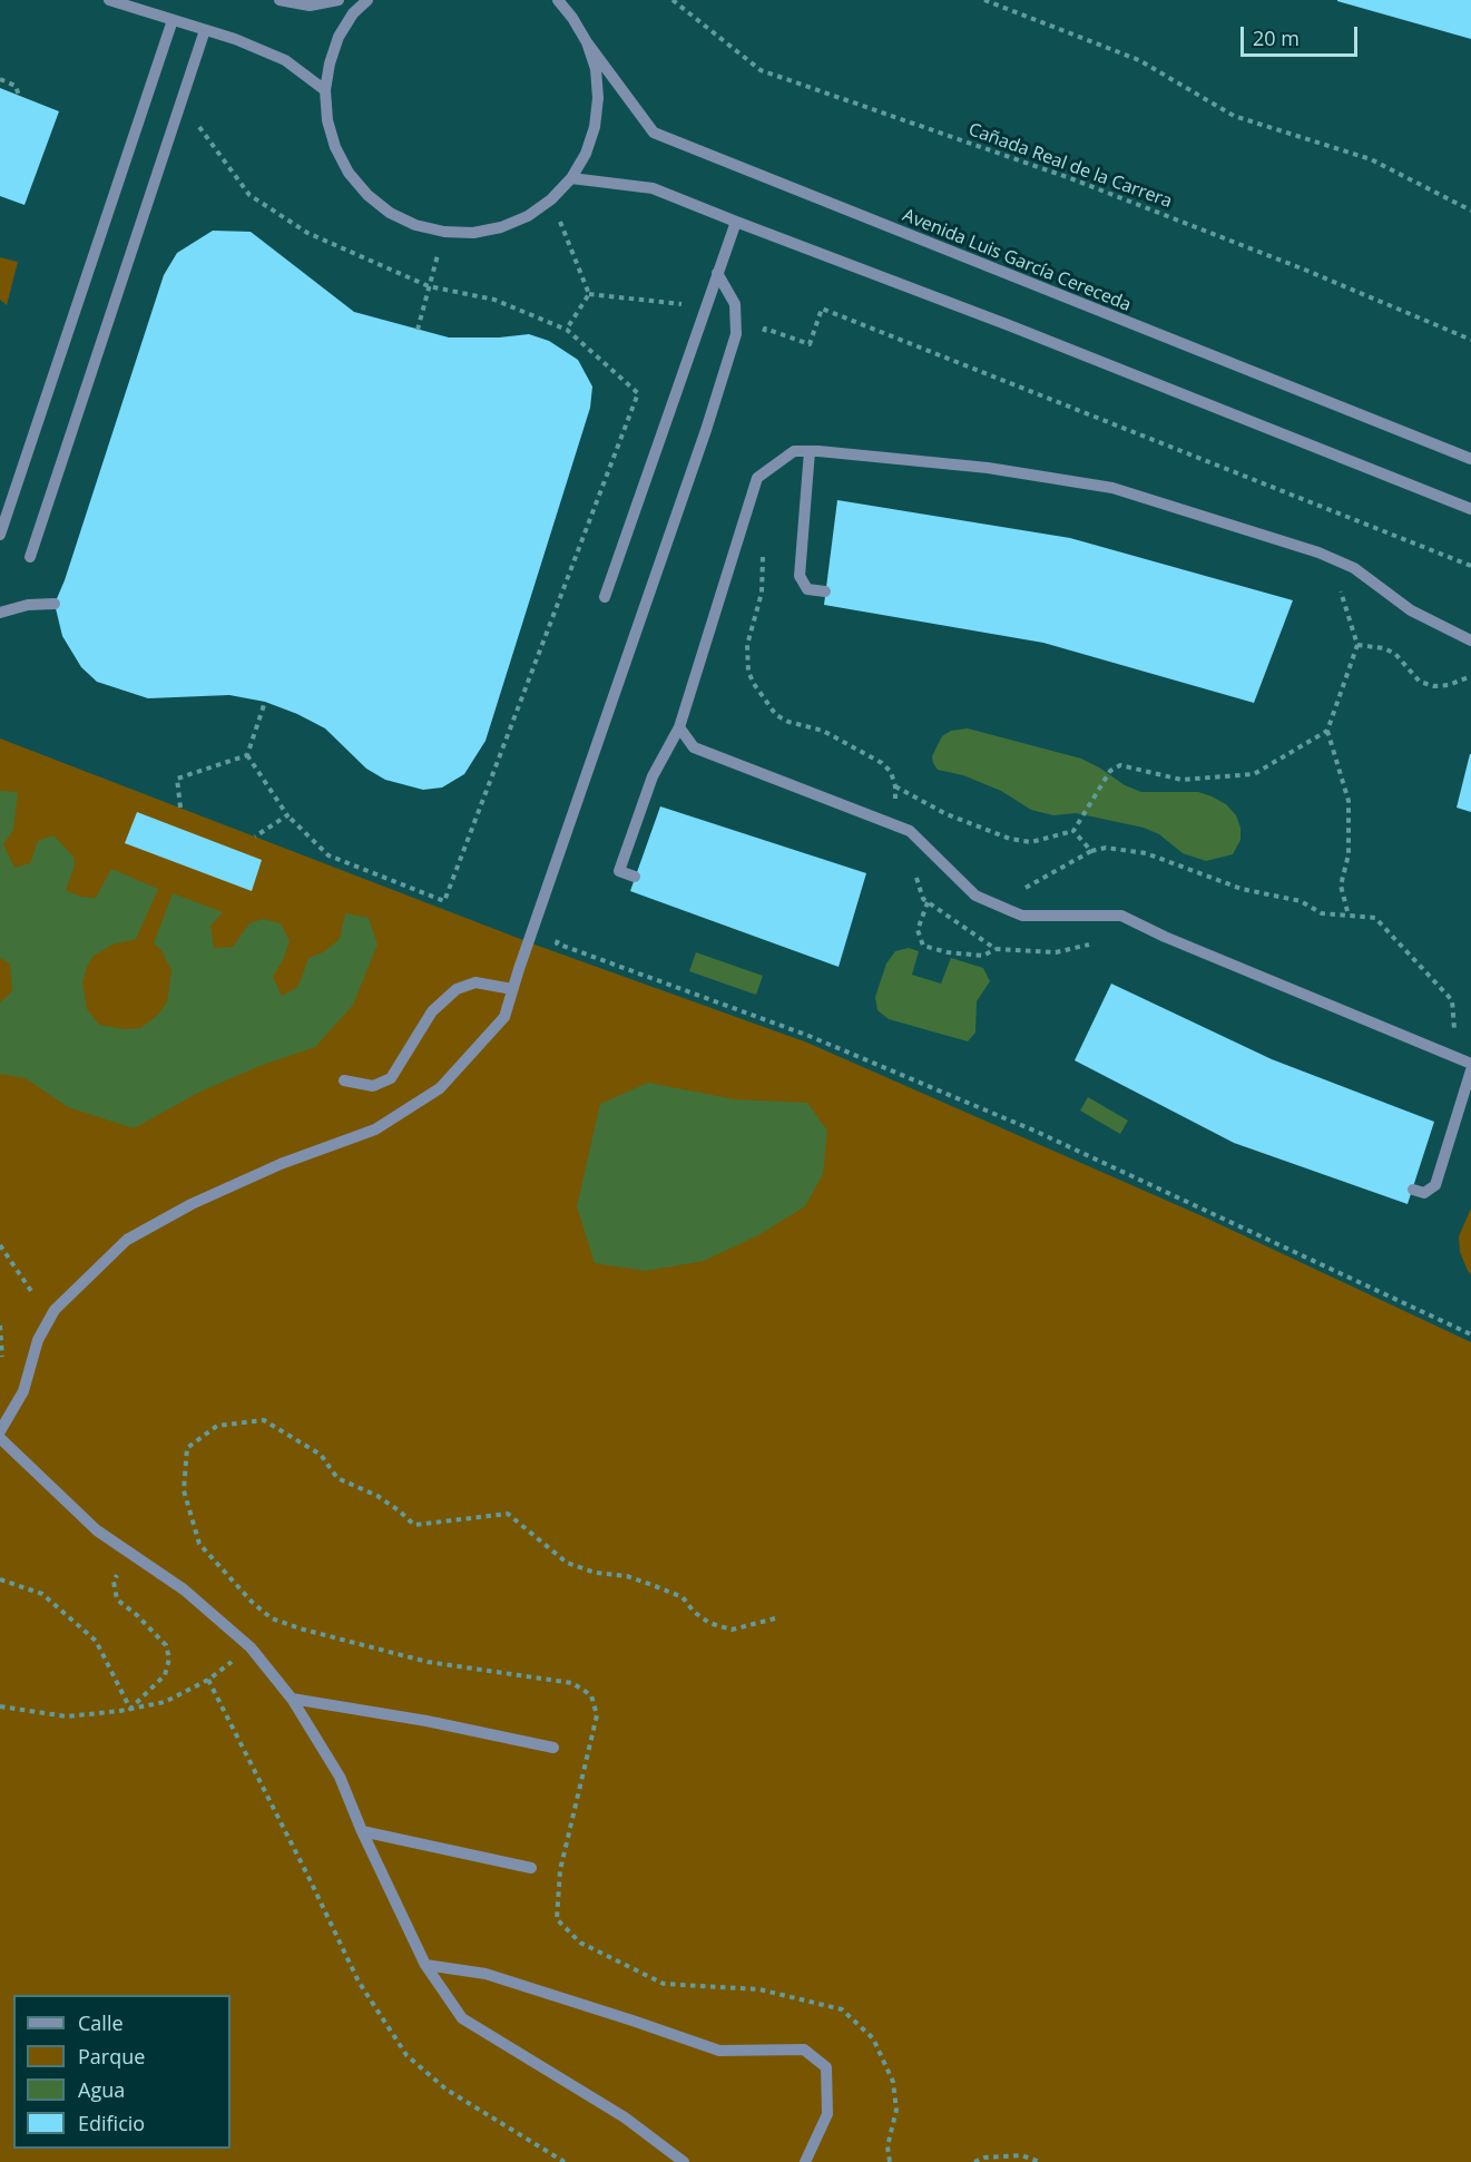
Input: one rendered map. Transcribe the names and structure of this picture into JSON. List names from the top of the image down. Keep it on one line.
{"streets":{"street":["Avenida Luis García Cereceda"],"path":["Cañada Real de la Carrera"]},"legend":["Calle","Parque","Agua","Edificio"],"scale_bar":"20 m"}
